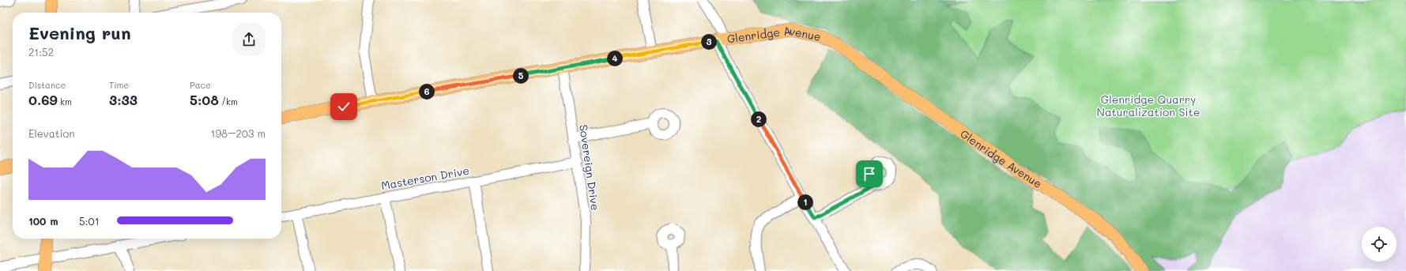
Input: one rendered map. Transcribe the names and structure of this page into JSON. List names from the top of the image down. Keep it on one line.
{"streets":{"main road":["Glenridge Avenue"],"street":["Sovereign Drive","Masterson Drive"]},"crossings":[["Glenridge Avenue","Sovereign Drive"],["Sovereign Drive","Masterson Drive"]],"parks":["Glenridge Quarry Naturalization Site"],"page":{"heading":["Evening run","21:52"],"pins":["3","4","5","6","2","1"],"stats":[["Distance","0.69 km"],["Time","3:33"],["Pace","5:08 /km"]],"chart":["Elevation","198–203 m"],"list":[{"name":"100 m","note":"5:01"}]}}
